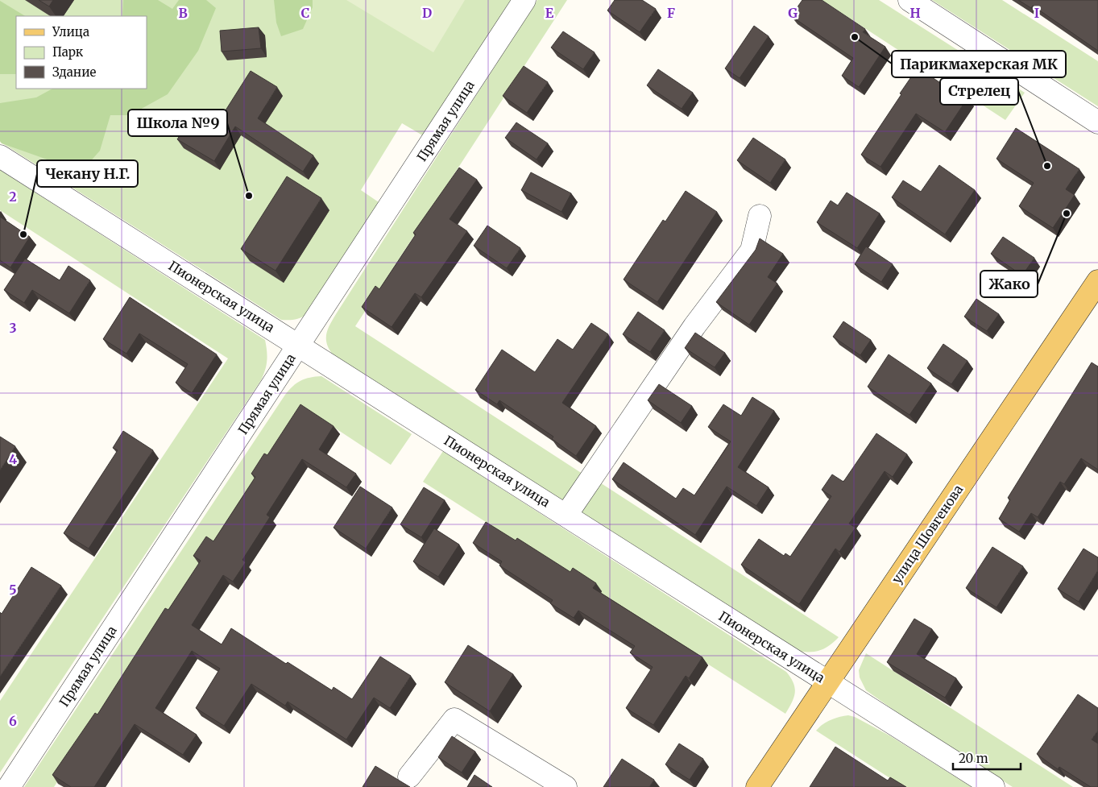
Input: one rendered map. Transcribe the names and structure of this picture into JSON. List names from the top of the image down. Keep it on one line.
{"streets":{"main road":["улица Шовгенова"],"street":["Прямая улица","Пионерская улица"]},"crossings":[["Прямая улица","Пионерская улица"],["Пионерская улица","улица Шовгенова"]],"places":["Парикмахерская МК","Стрелец","Школа №9","Жако","Чекану Н.Г."],"legend":["Улица","Парк","Здание"],"scale_bar":"20 m","grid":{"columns":["B","C","D","E","F","G","H","I"],"rows":["2","3","4","5","6"]}}
